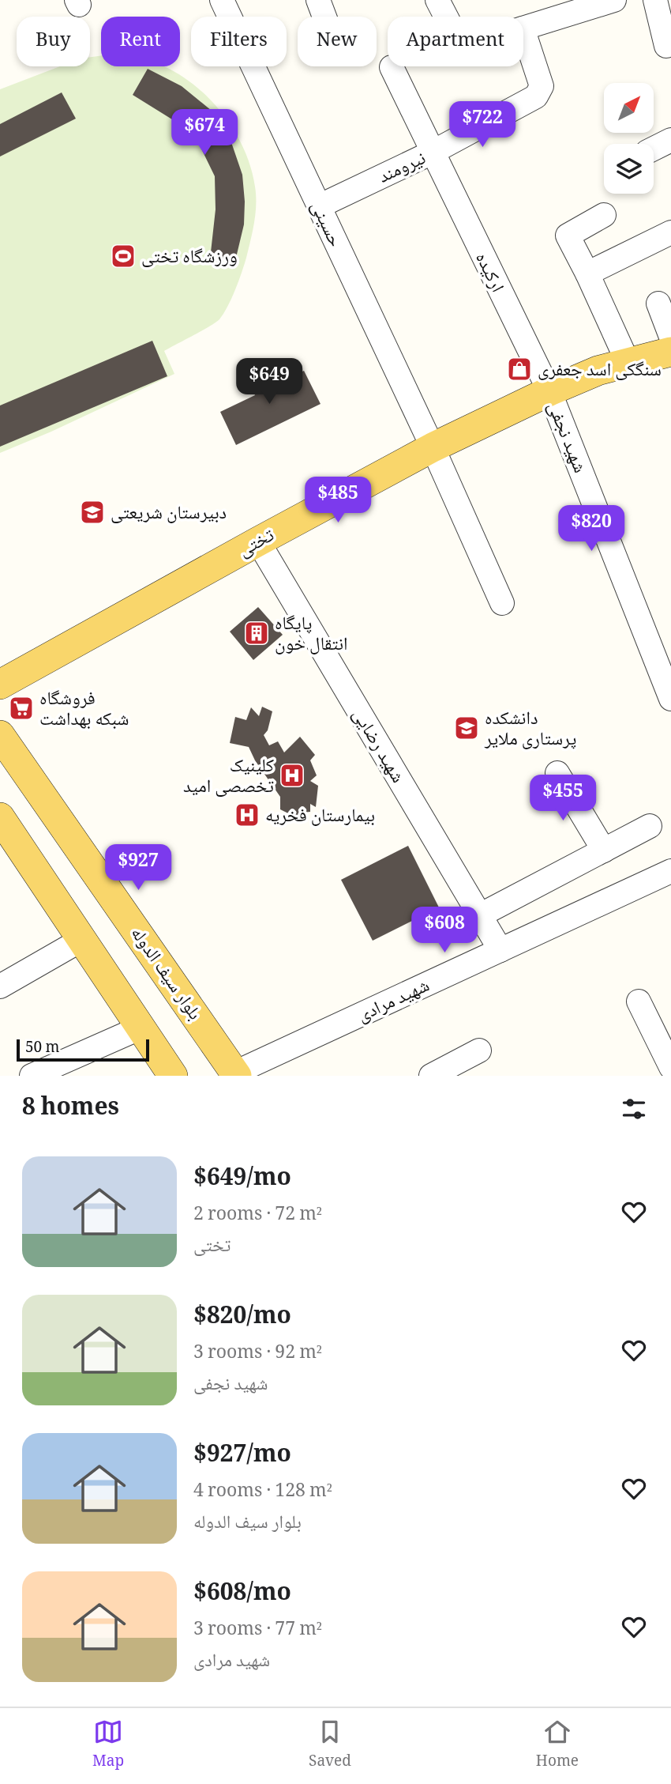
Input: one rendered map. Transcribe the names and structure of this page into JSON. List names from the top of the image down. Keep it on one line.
{"streets":{"main road":["تختی","بلوار سیف الدوله"],"street":["نیرومند","حسینی","ارکیده","شهید نجفی","شهید رضایی","شهید مرادی"]},"crossings":[["نیرومند","حسینی"],["نیرومند","ارکیده"],["حسینی","تختی"],["ارکیده","شهید نجفی"],["ارکیده","تختی"],["شهید نجفی","تختی"],["تختی","شهید رضایی"],["شهید رضایی","شهید مرادی"],["بلوار سیف الدوله","شهید مرادی"]],"places":{"sports":["ورزشگاه تختی"],"shop":["سنگکی اسد جعفری"],"school or university":["دبیرستان شریعتی","دانشکده پرستاری ملایر"],"building":["پایگاه انتقال خون"],"supermarket":["فروشگاه شبکه بهداشت"],"hospital":["کلینیک تخصصی امید","بیمارستان فخریه"]},"scale_bar":"50 m","north":"top right","page":{"chip":["Buy","Rent","Filters","New","Apartment"],"price":["$722","$674","$649","$485","$820","$455","$927","$608"],"scale":"50 m","heading":"8 homes","list":[{"name":"$649/mo","note":"2 rooms · 72 m² · تختی"},{"name":"$820/mo","note":"3 rooms · 92 m² · شهید نجفی"},{"name":"$927/mo","note":"4 rooms · 128 m² · بلوار سیف الدوله"},{"name":"$608/mo","note":"3 rooms · 77 m² · شهید مرادی"}],"tabs":["Map","Saved","Home"]}}
